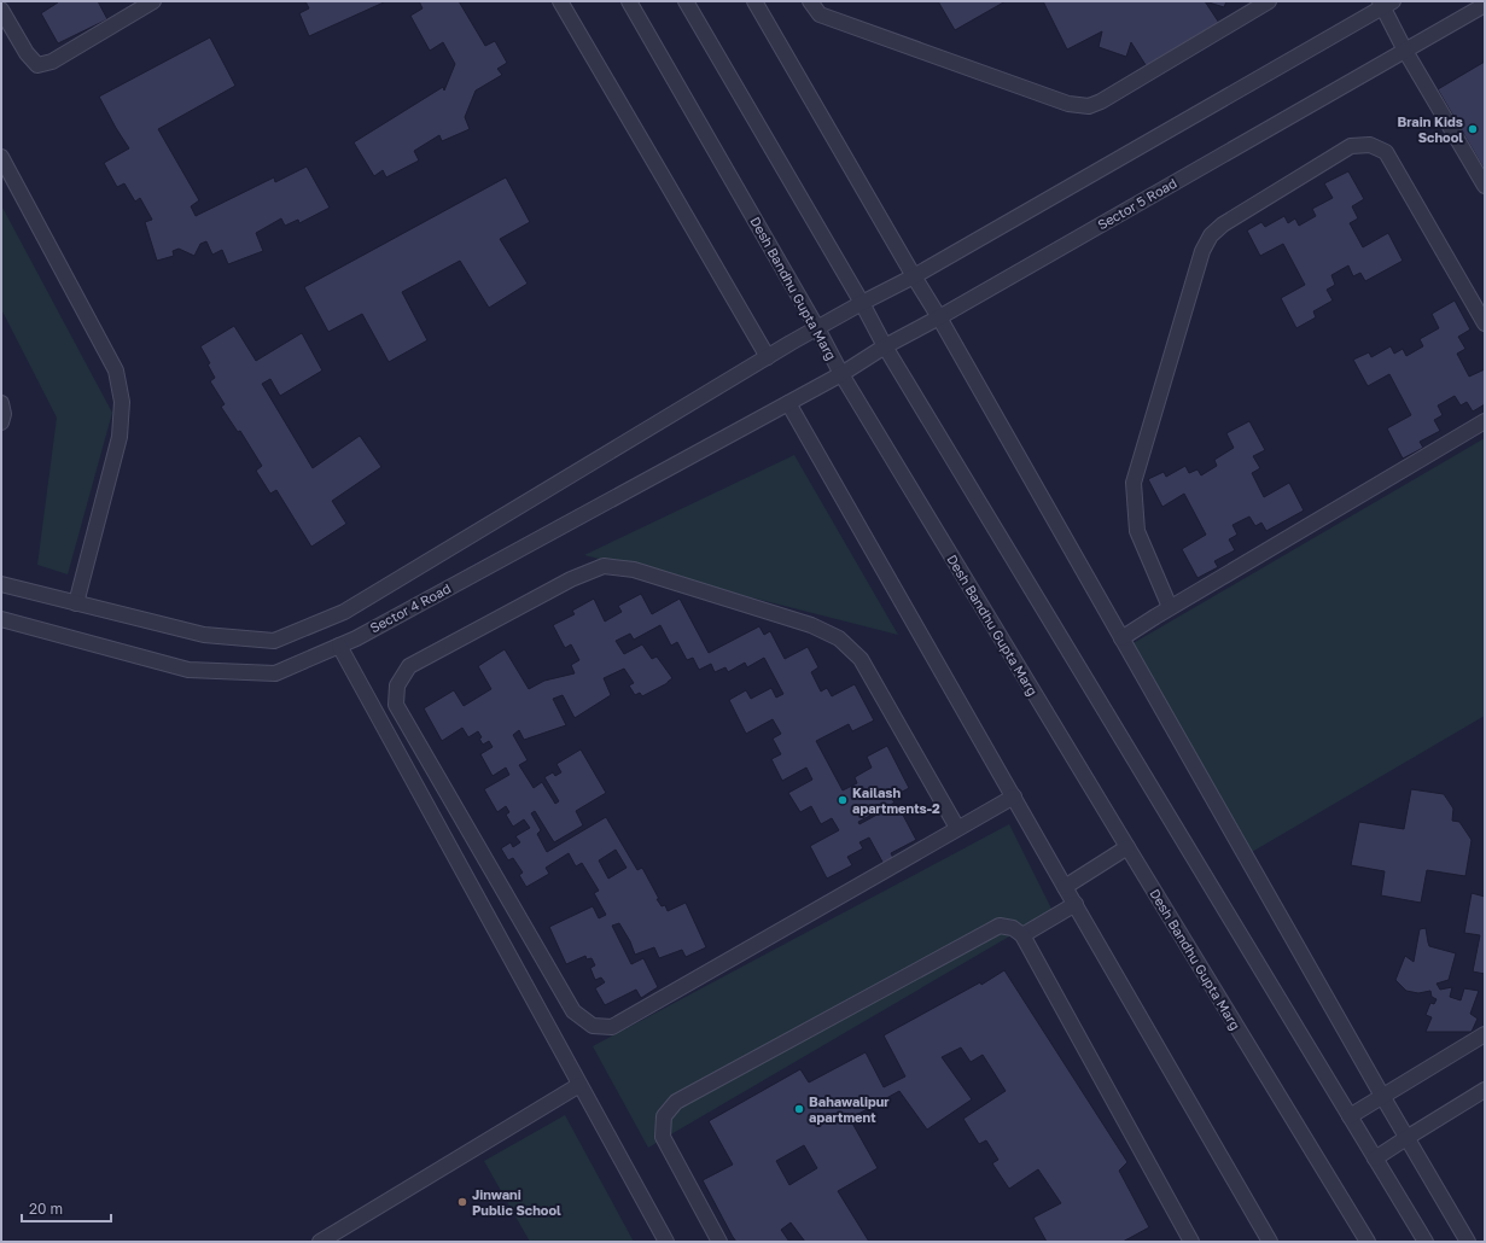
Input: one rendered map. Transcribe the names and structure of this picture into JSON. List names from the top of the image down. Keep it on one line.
{"streets":{"street":["Sector 5 Road","Desh Bandhu Gupta Marg","Sector 4 Road"]},"crossings":[["Sector 5 Road","Desh Bandhu Gupta Marg"],["Sector 5 Road","Sector 4 Road"]],"places":["Brain Kids School","Kailash apartments-2","Bahawalipur apartment","Jinwani Public School"],"scale_bar":"20 m"}
